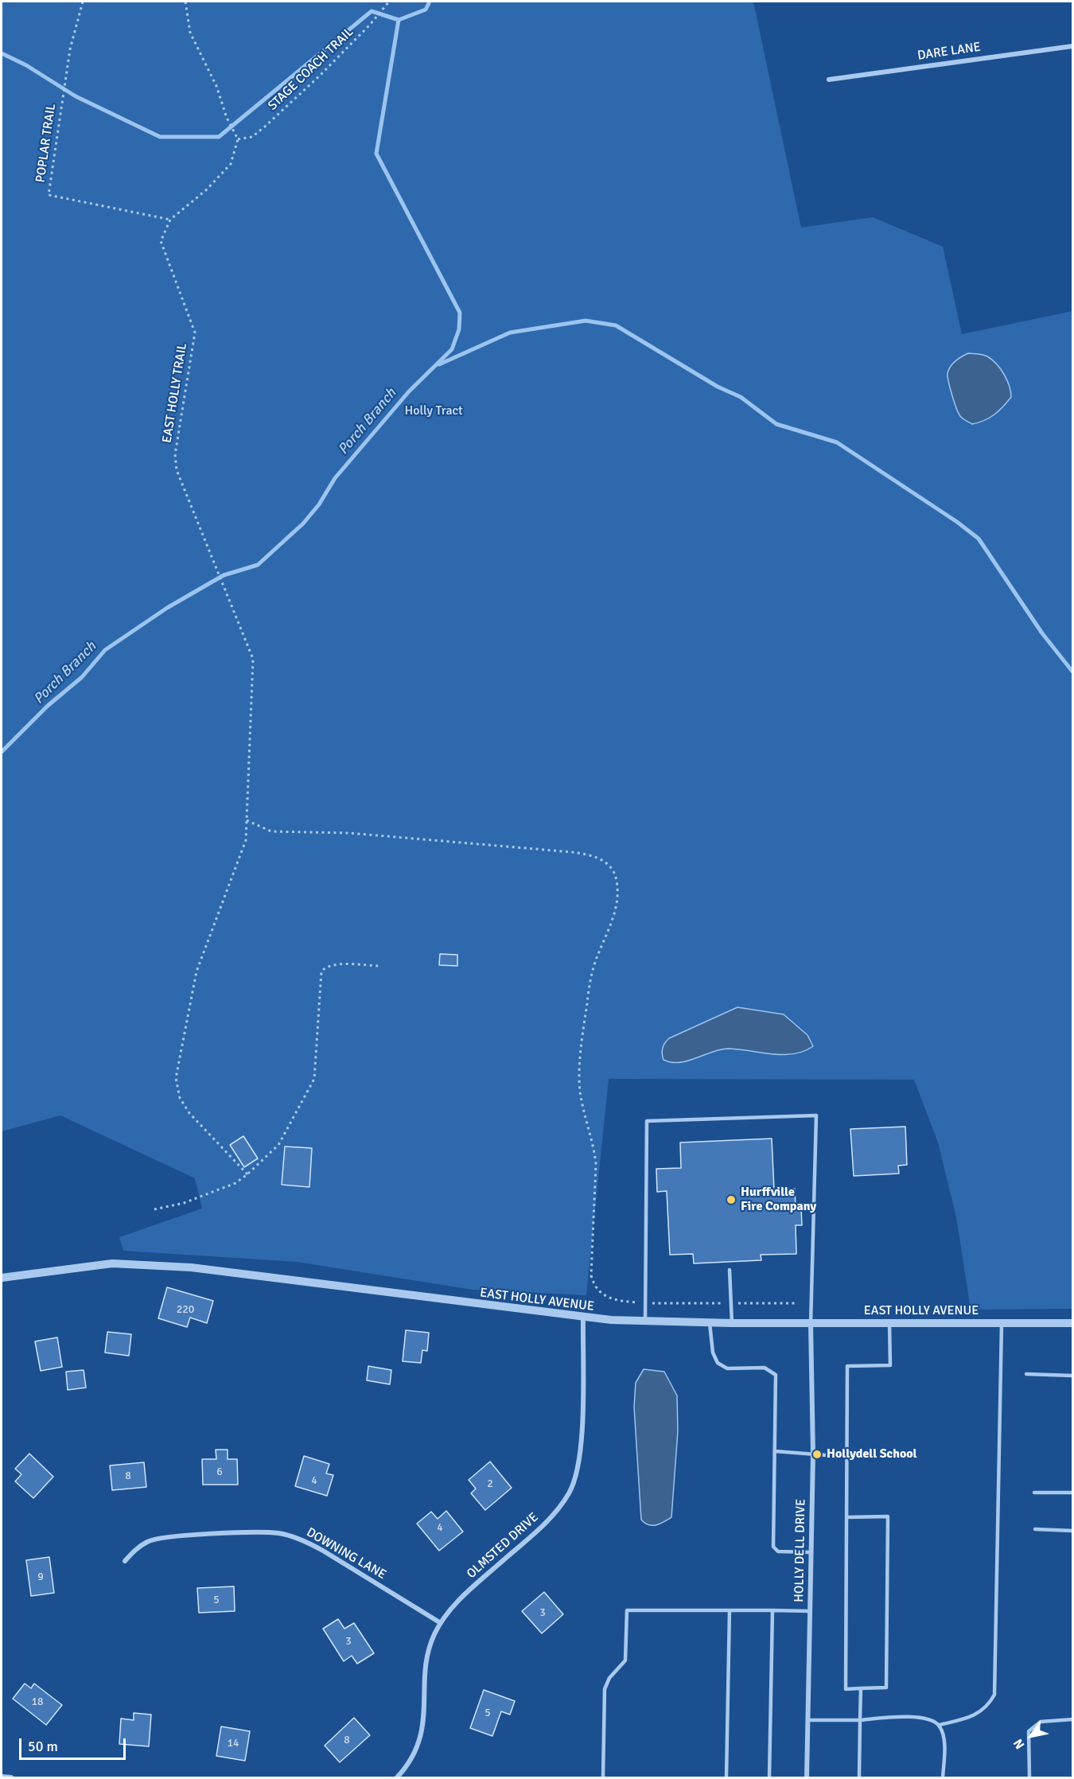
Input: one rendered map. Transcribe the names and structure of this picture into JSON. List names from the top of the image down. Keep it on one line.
{"streets":{"street":["DARE LANE","EAST HOLLY AVENUE","OLMSTED DRIVE","HOLLY DELL DRIVE","DOWNING LANE"],"path":["STAGE COACH TRAIL","POPLAR TRAIL","EAST HOLLY TRAIL"]},"crossings":[["STAGE COACH TRAIL","EAST HOLLY TRAIL"],["POPLAR TRAIL","EAST HOLLY TRAIL"],["EAST HOLLY AVENUE","OLMSTED DRIVE"],["EAST HOLLY AVENUE","HOLLY DELL DRIVE"],["OLMSTED DRIVE","DOWNING LANE"]],"water":["Porch Branch"],"parks":["Holly Tract"],"places":["Hurffville Fire Company","Hollydell School"],"house_numbers":["220","6","8","4","2","4","9","5","3","3","18","5","8","14"],"scale_bar":"50 m","north":"bottom left"}
